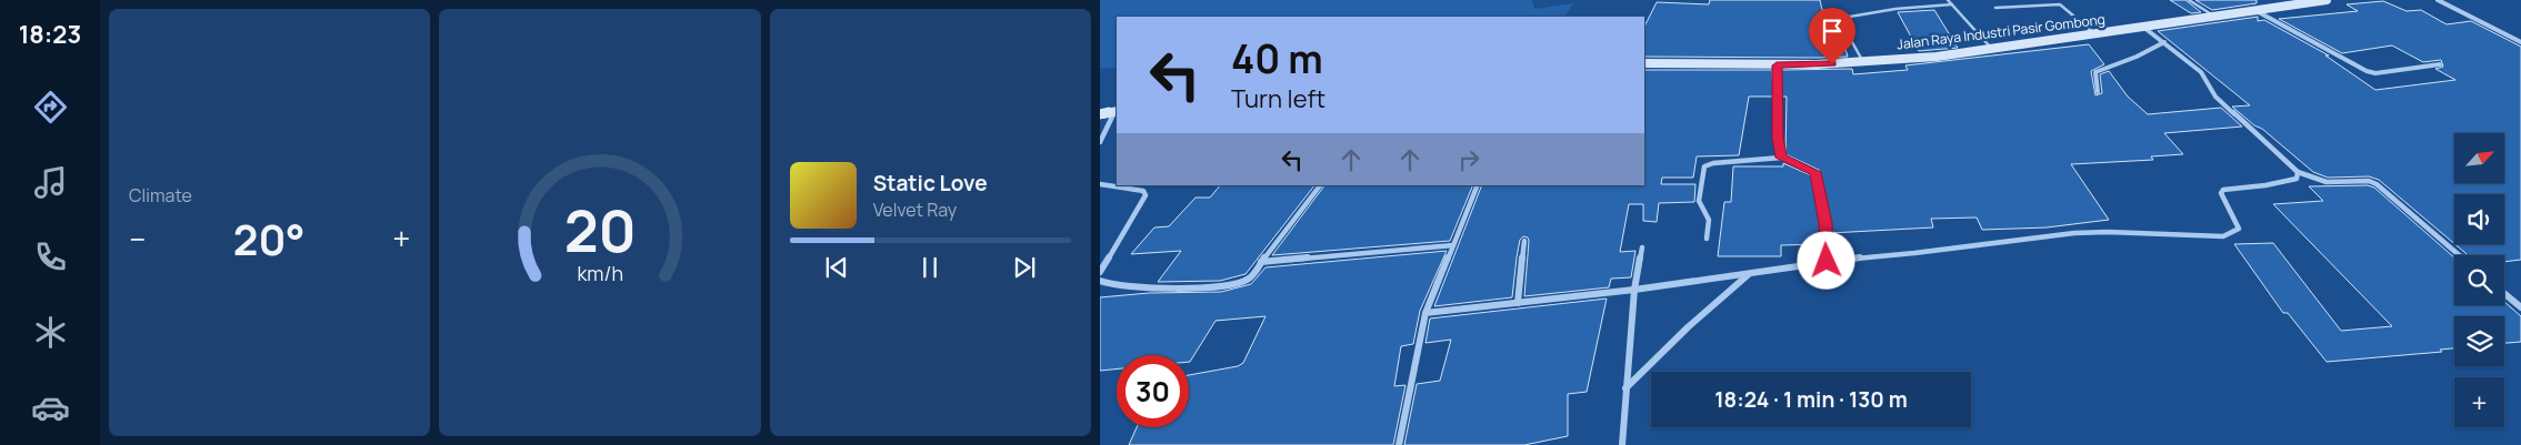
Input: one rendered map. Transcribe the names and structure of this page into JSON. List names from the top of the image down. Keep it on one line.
{"streets":{"main road":["Jalan Raya Industri Pasir Gombong"]},"north":"top right","page":{"tabs":"18:23","tile":"Climate","turn":["40 m","Turn left"],"map_buttons":"+","song":["Static Love","Velvet Ray"],"heat":["−","20°","+"],"limit":"30","trip":"18:24 · 1 min · 130 m","gauge":["20","km/h"]}}
